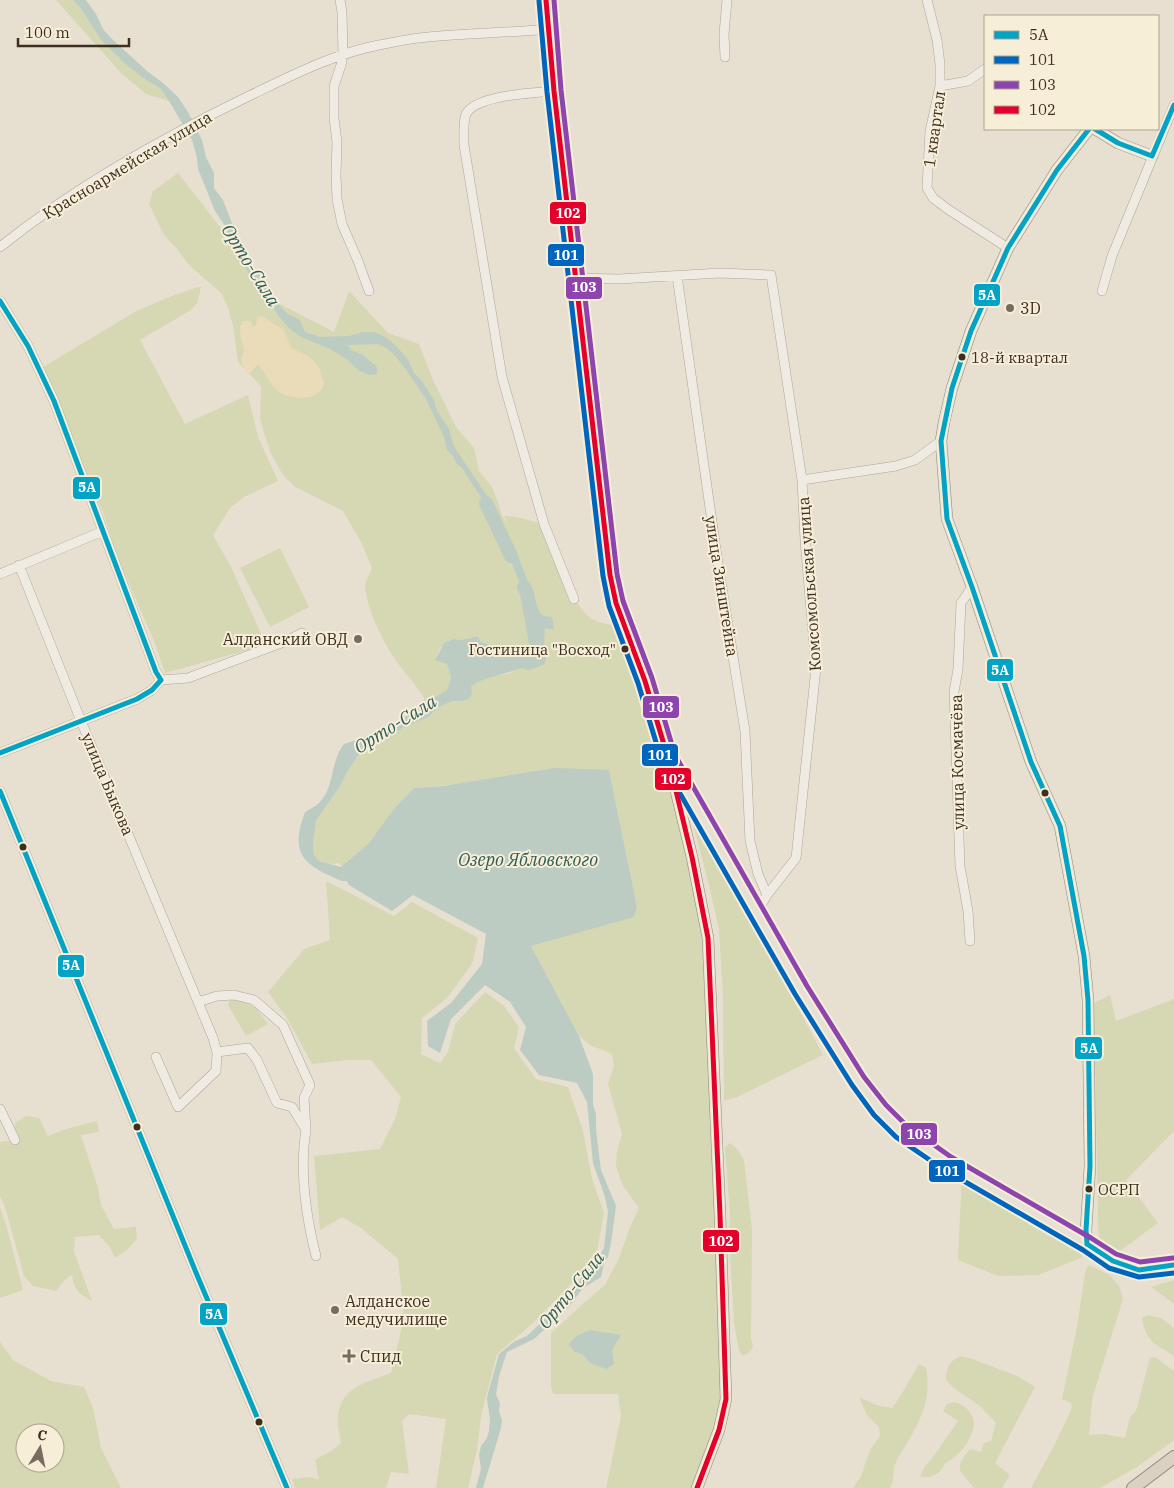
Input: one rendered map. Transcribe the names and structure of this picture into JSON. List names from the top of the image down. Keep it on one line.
{"streets":{"street":["1 квартал","Красноармейская улица","Комсомольская улица","улица Зинштейна","улица Космачёва","улица Быкова"]},"crossings":[["Комсомольская улица","улица Зинштейна"]],"water":["Орто-Сала","Озеро Ябловского"],"places":{"other":["3D","18-й квартал","Алданский ОВД","Гостиница \"Восход\"","ОСРП","Алданское медучилище"],"health":["Спид"]},"lines":["transit line 103","transit line 102","transit line 101","transit line 5А"],"legend":["5А","101","103","102"],"scale_bar":"100 m","north":"top"}
